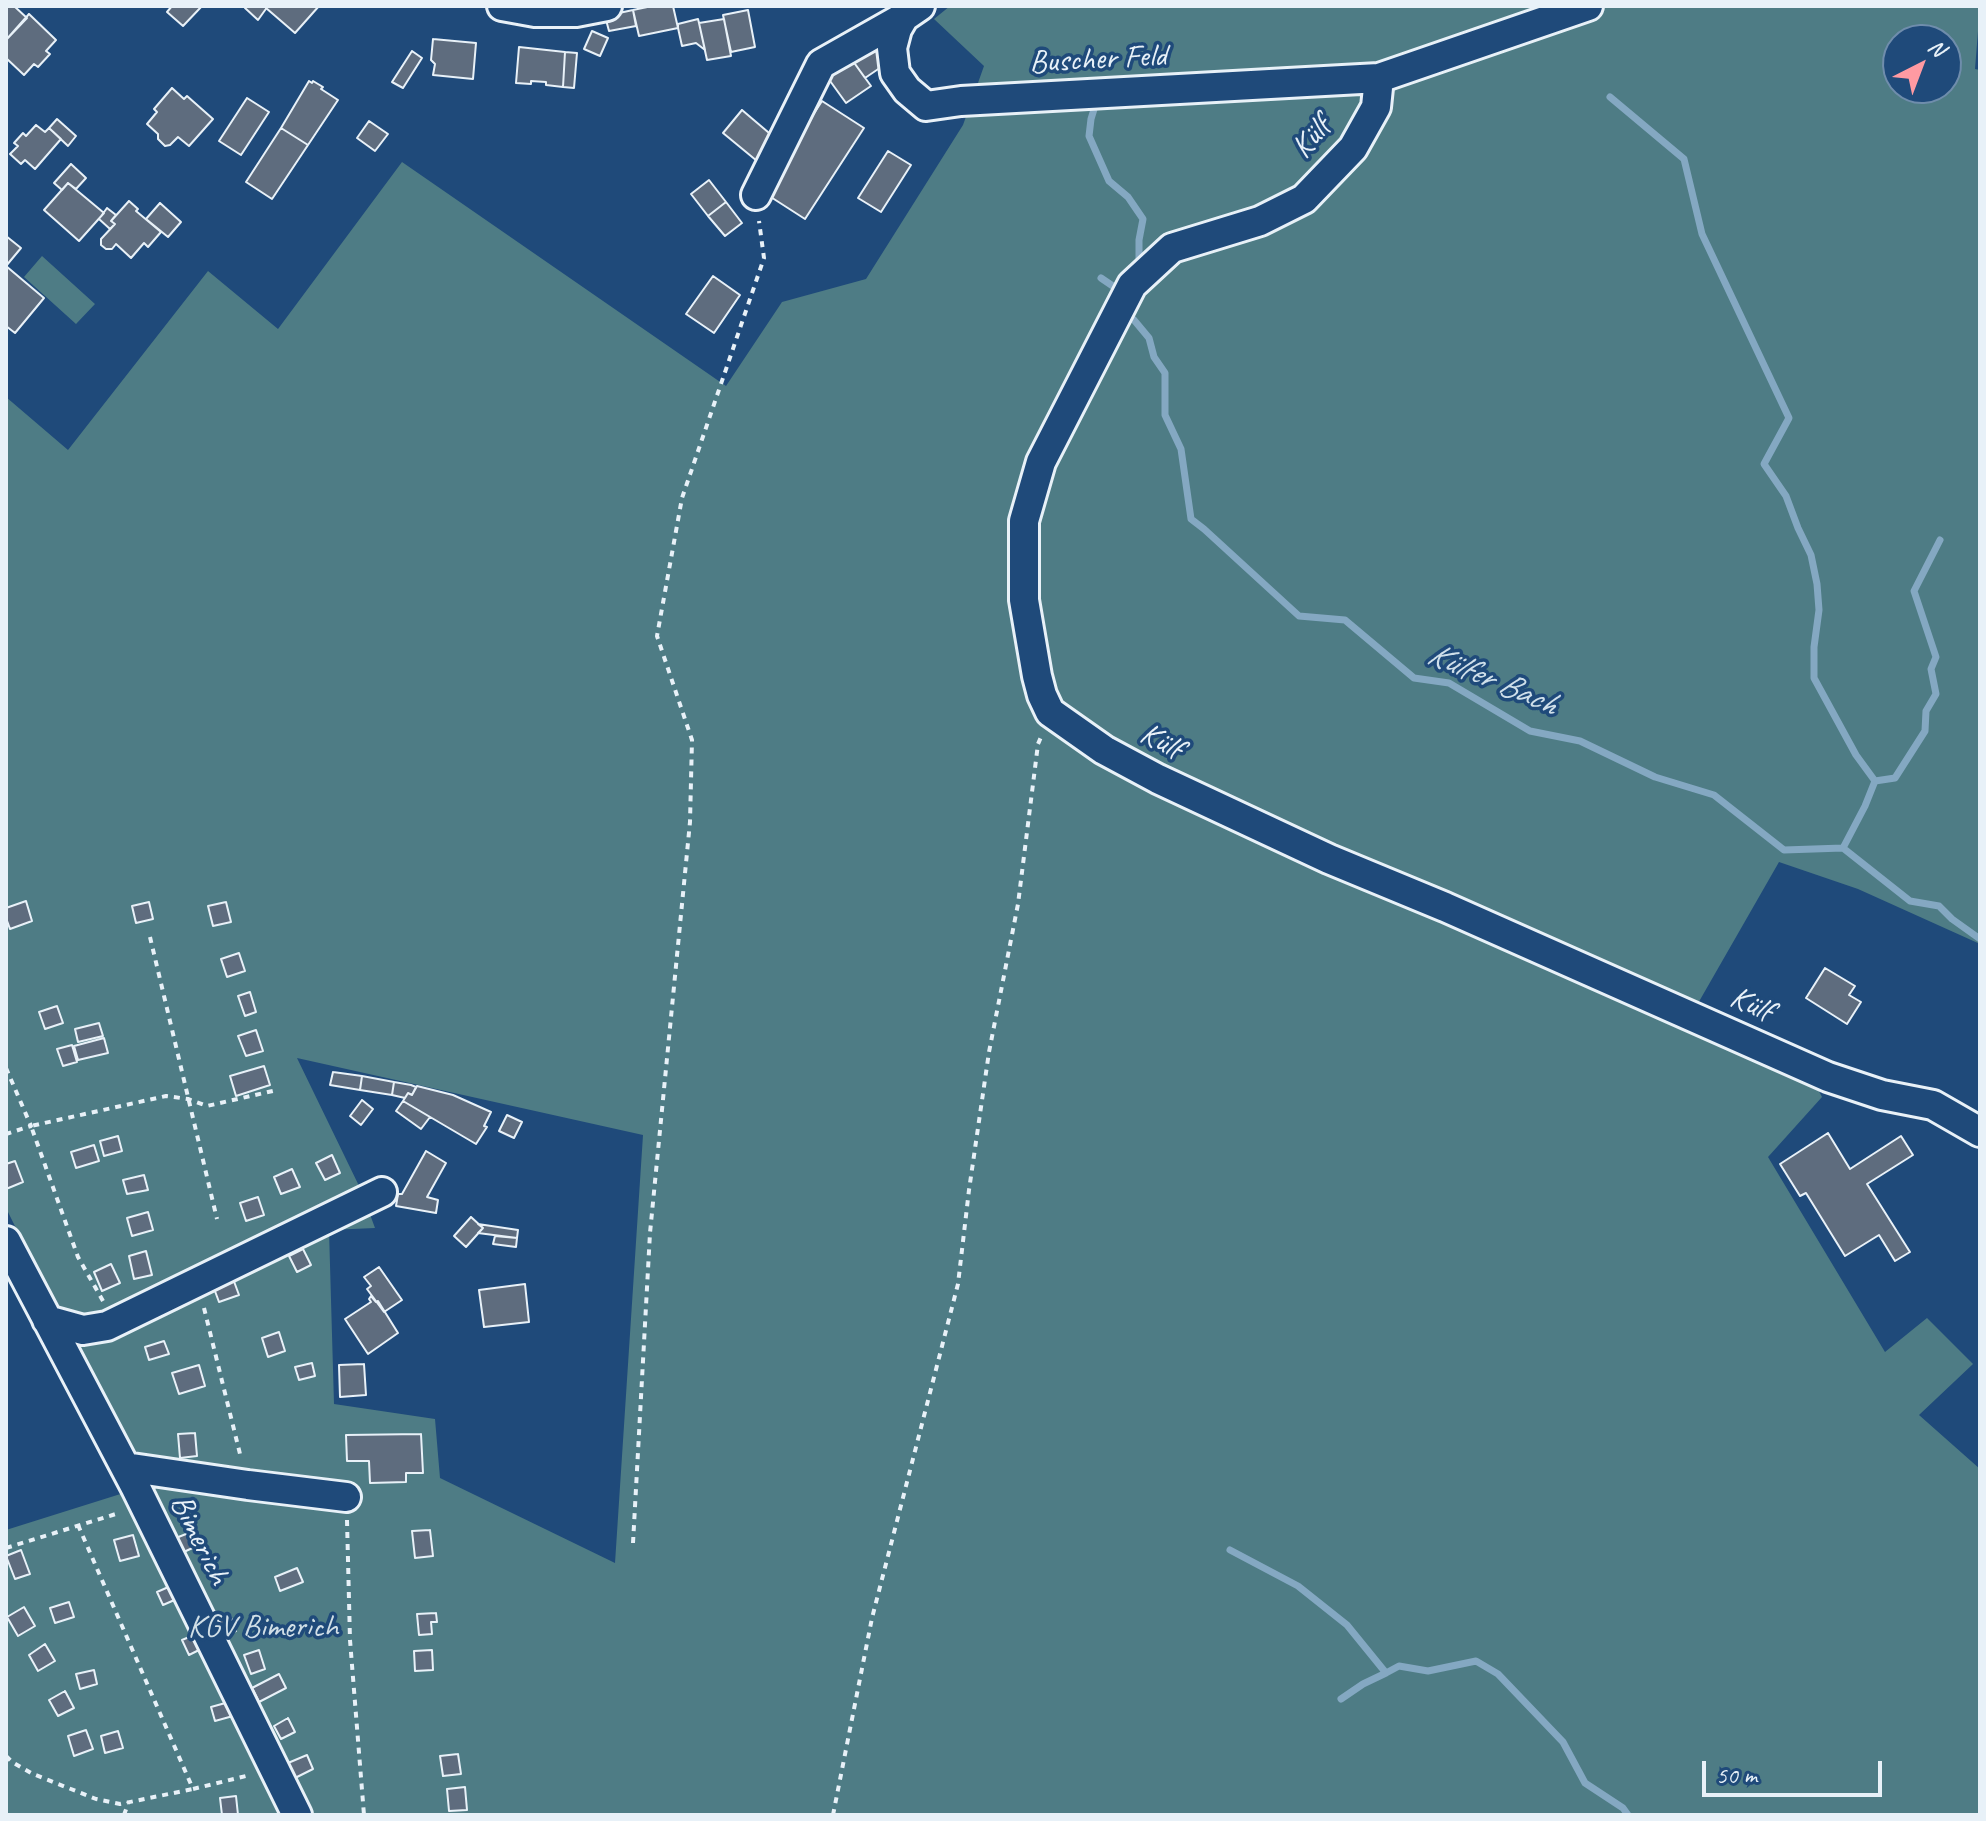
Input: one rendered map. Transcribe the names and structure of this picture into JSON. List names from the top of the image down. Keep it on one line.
{"streets":{"street":["Buscher Feld","Külf","Bimerich"]},"crossings":[["Buscher Feld","Külf"]],"water":["Külfer Bach"],"parks":["KGV Bimerich"],"scale_bar":"50 m","north":"top right"}
